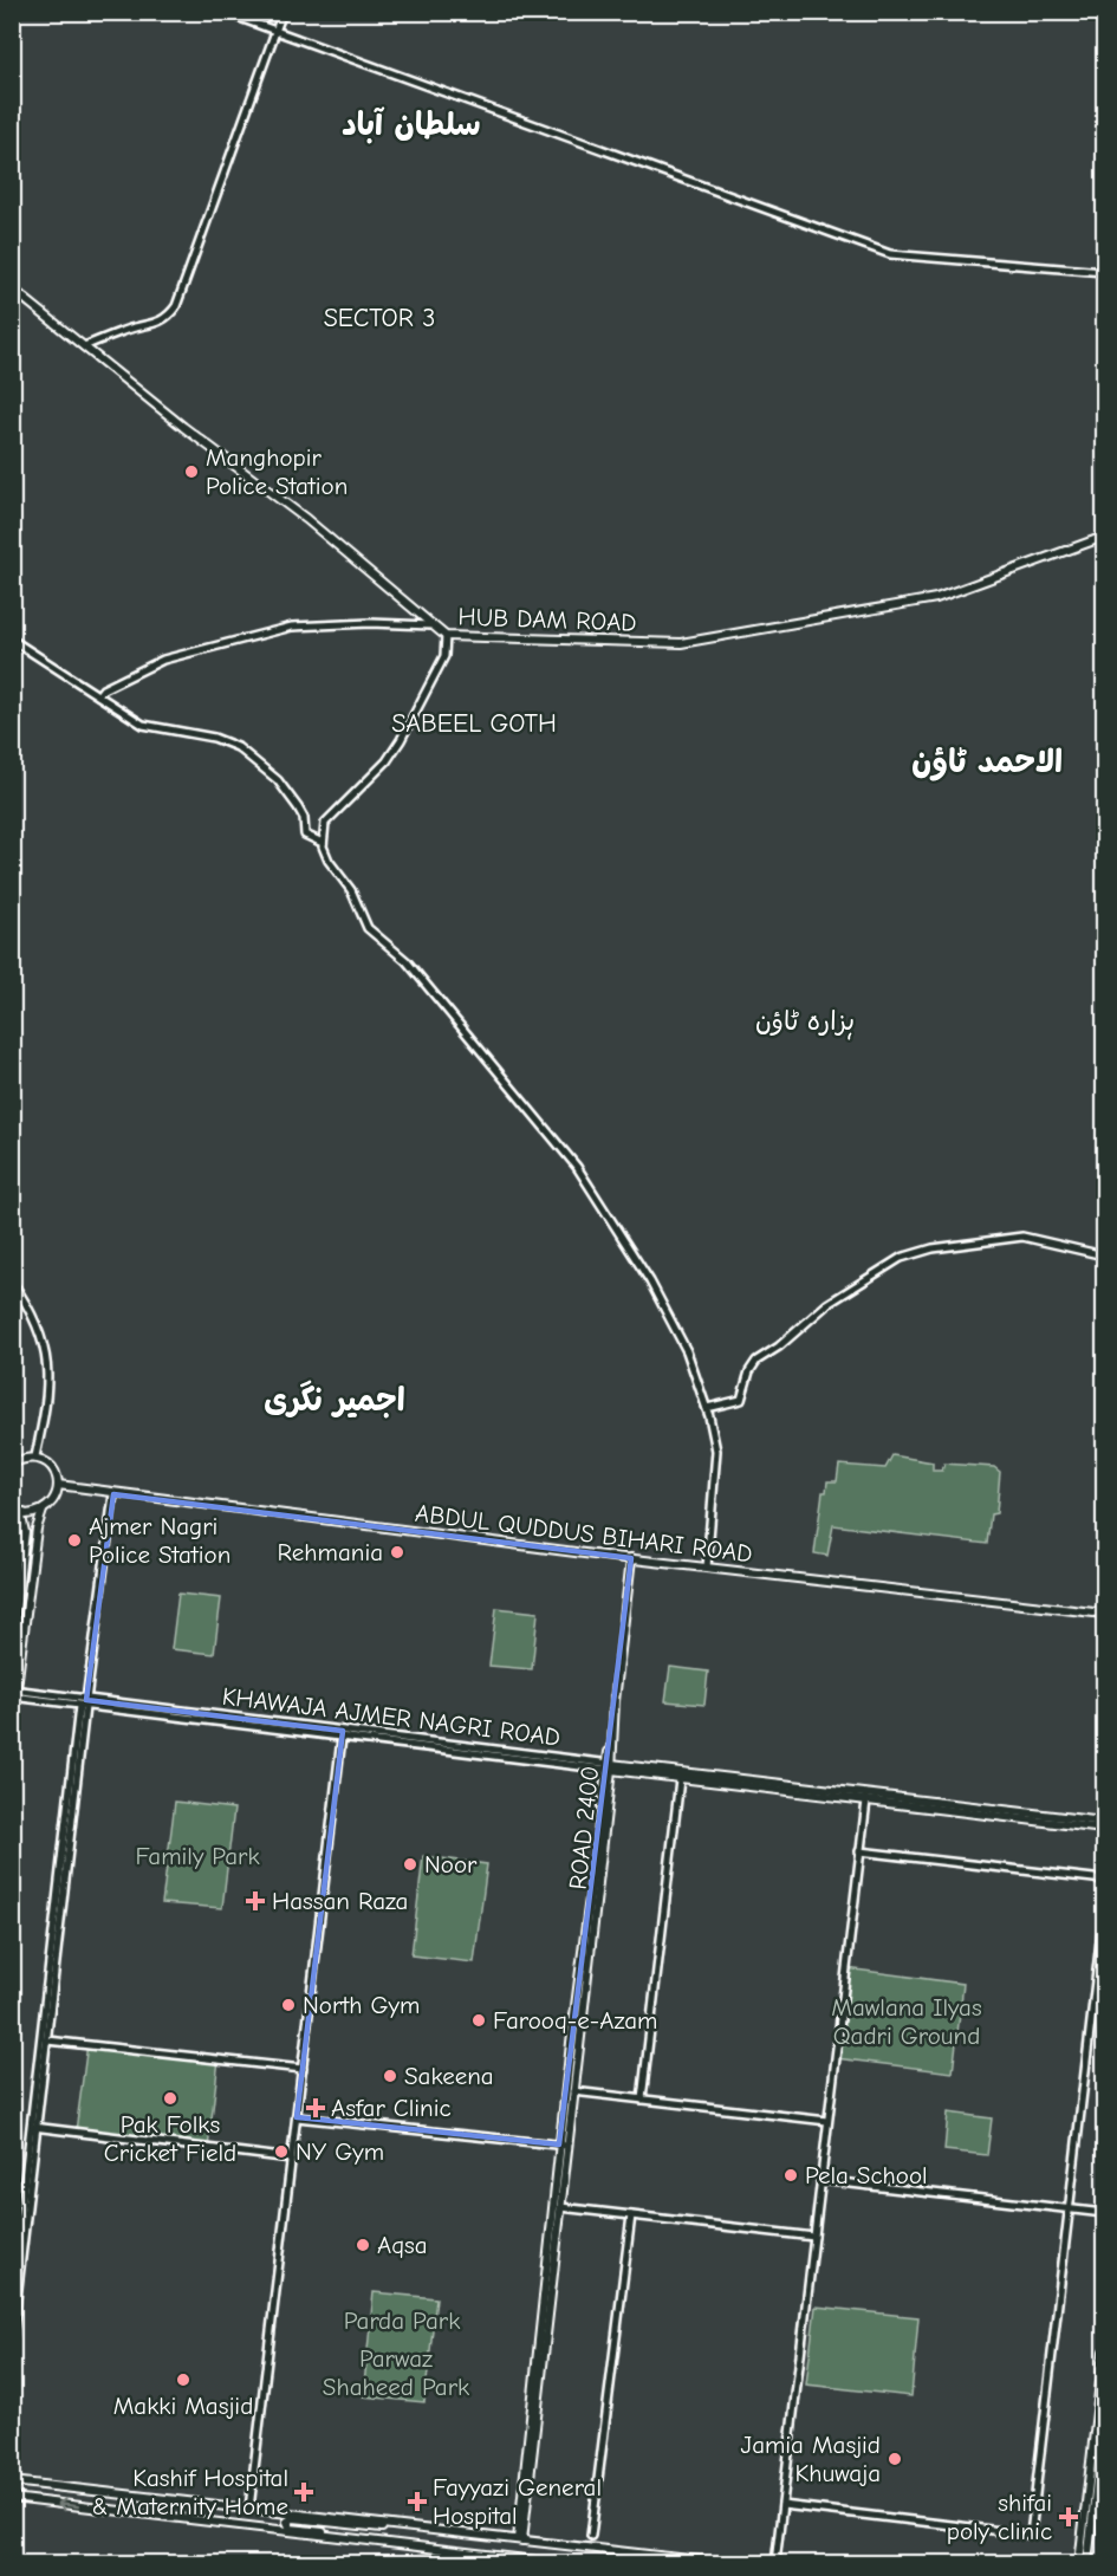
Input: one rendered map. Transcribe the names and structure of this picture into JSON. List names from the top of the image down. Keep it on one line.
{"streets":{"main road":["HUB DAM ROAD","ABDUL QUDDUS BIHARI ROAD","KHAWAJA AJMER NAGRI ROAD","ROAD 2400"]},"crossings":[["ABDUL QUDDUS BIHARI ROAD","ROAD 2400"],["KHAWAJA AJMER NAGRI ROAD","ROAD 2400"]],"districts":["سلطان آباد","SECTOR 3","SABEEL GOTH","الاحمد ٹاؤن","ہزارہ ٹاؤن","اجمیر نگری"],"parks":["Family Park","Mawlana Ilyas Qadri Ground","Parda Park","Parwaz Shaheed Park"],"places":{"other":["Manghopir Police Station","Ajmer Nagri Police Station","Rehmania","Noor","North Gym","Farooq-e-Azam","Sakeena","Pak Folks Cricket Field","NY Gym","Pela School","Aqsa","Makki Masjid","Jamia Masjid Khuwaja"],"health":["Hassan Raza","Asfar Clinic","Kashif Hospital & Maternity Home","Fayyazi General Hospital","shifai poly clinic"]}}
